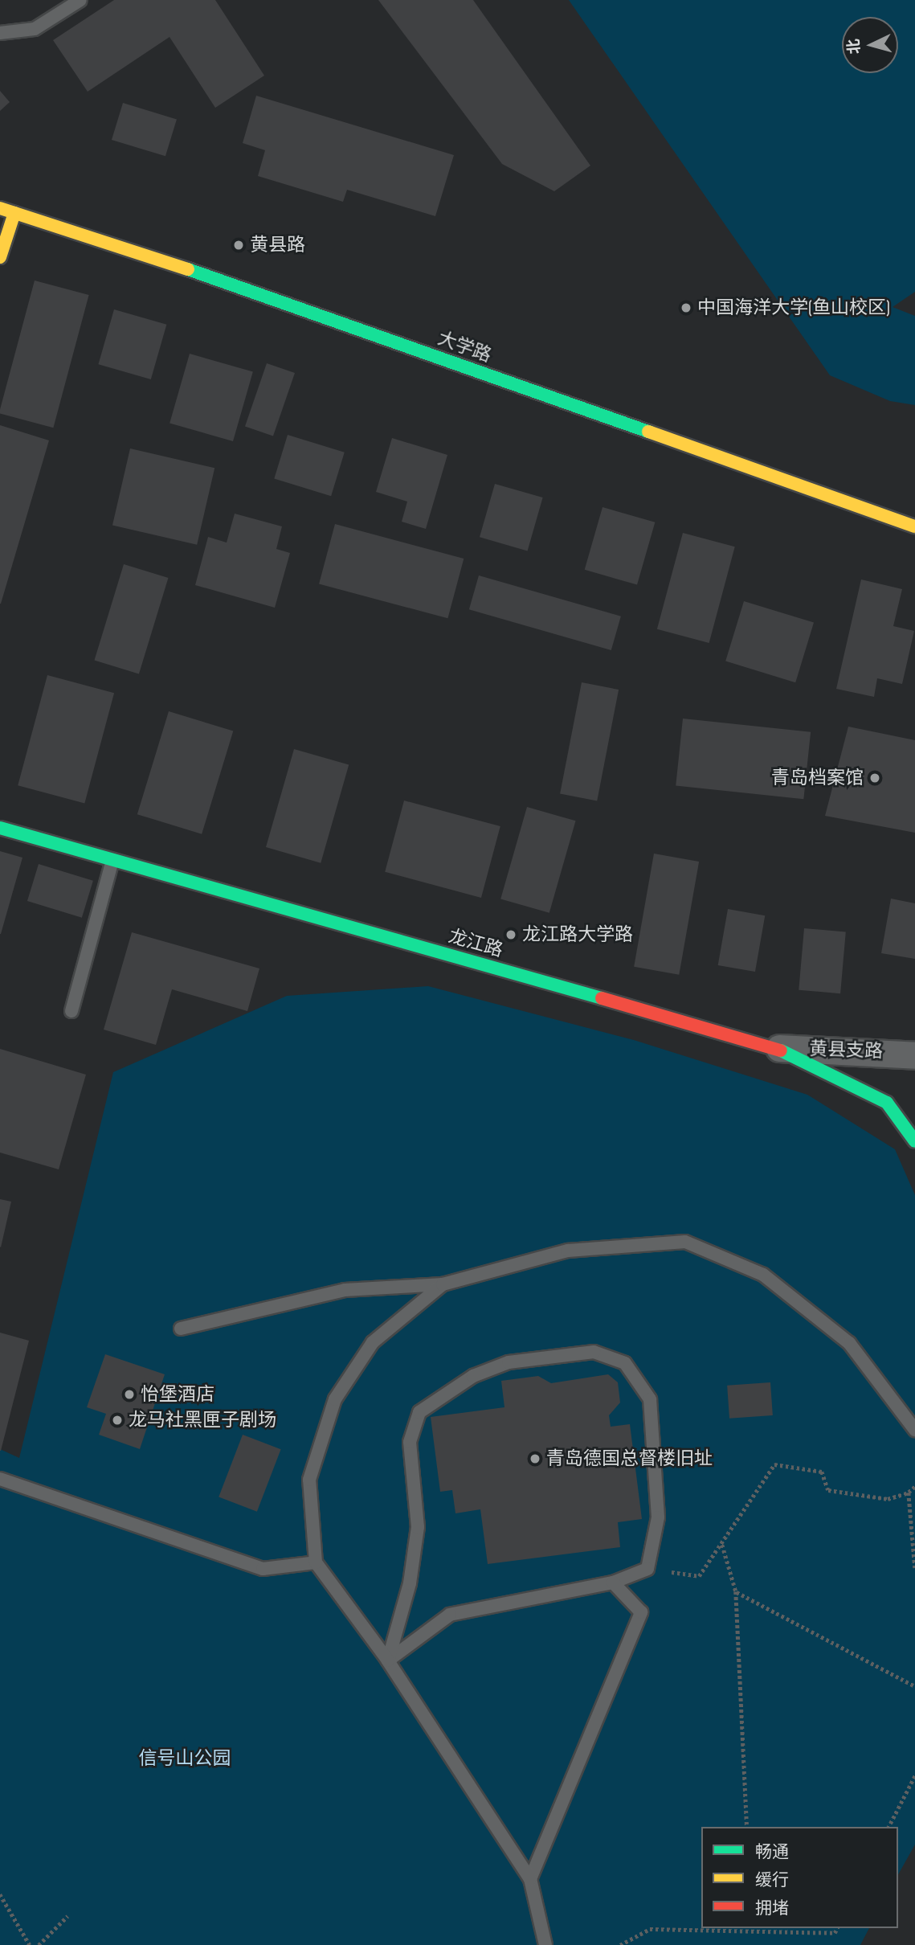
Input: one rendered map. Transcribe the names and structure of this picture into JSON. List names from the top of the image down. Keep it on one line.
{"streets":{"street":["大学路","龙江路","黄县支路"]},"crossings":[["龙江路","黄县支路"]],"parks":["信号山公园"],"places":["黄县路","中国海洋大学(鱼山校区)","青岛档案馆","龙江路大学路","怡堡酒店","龙马社黑匣子剧场","青岛德国总督楼旧址"],"legend":["畅通","缓行","拥堵"],"north":"left"}
